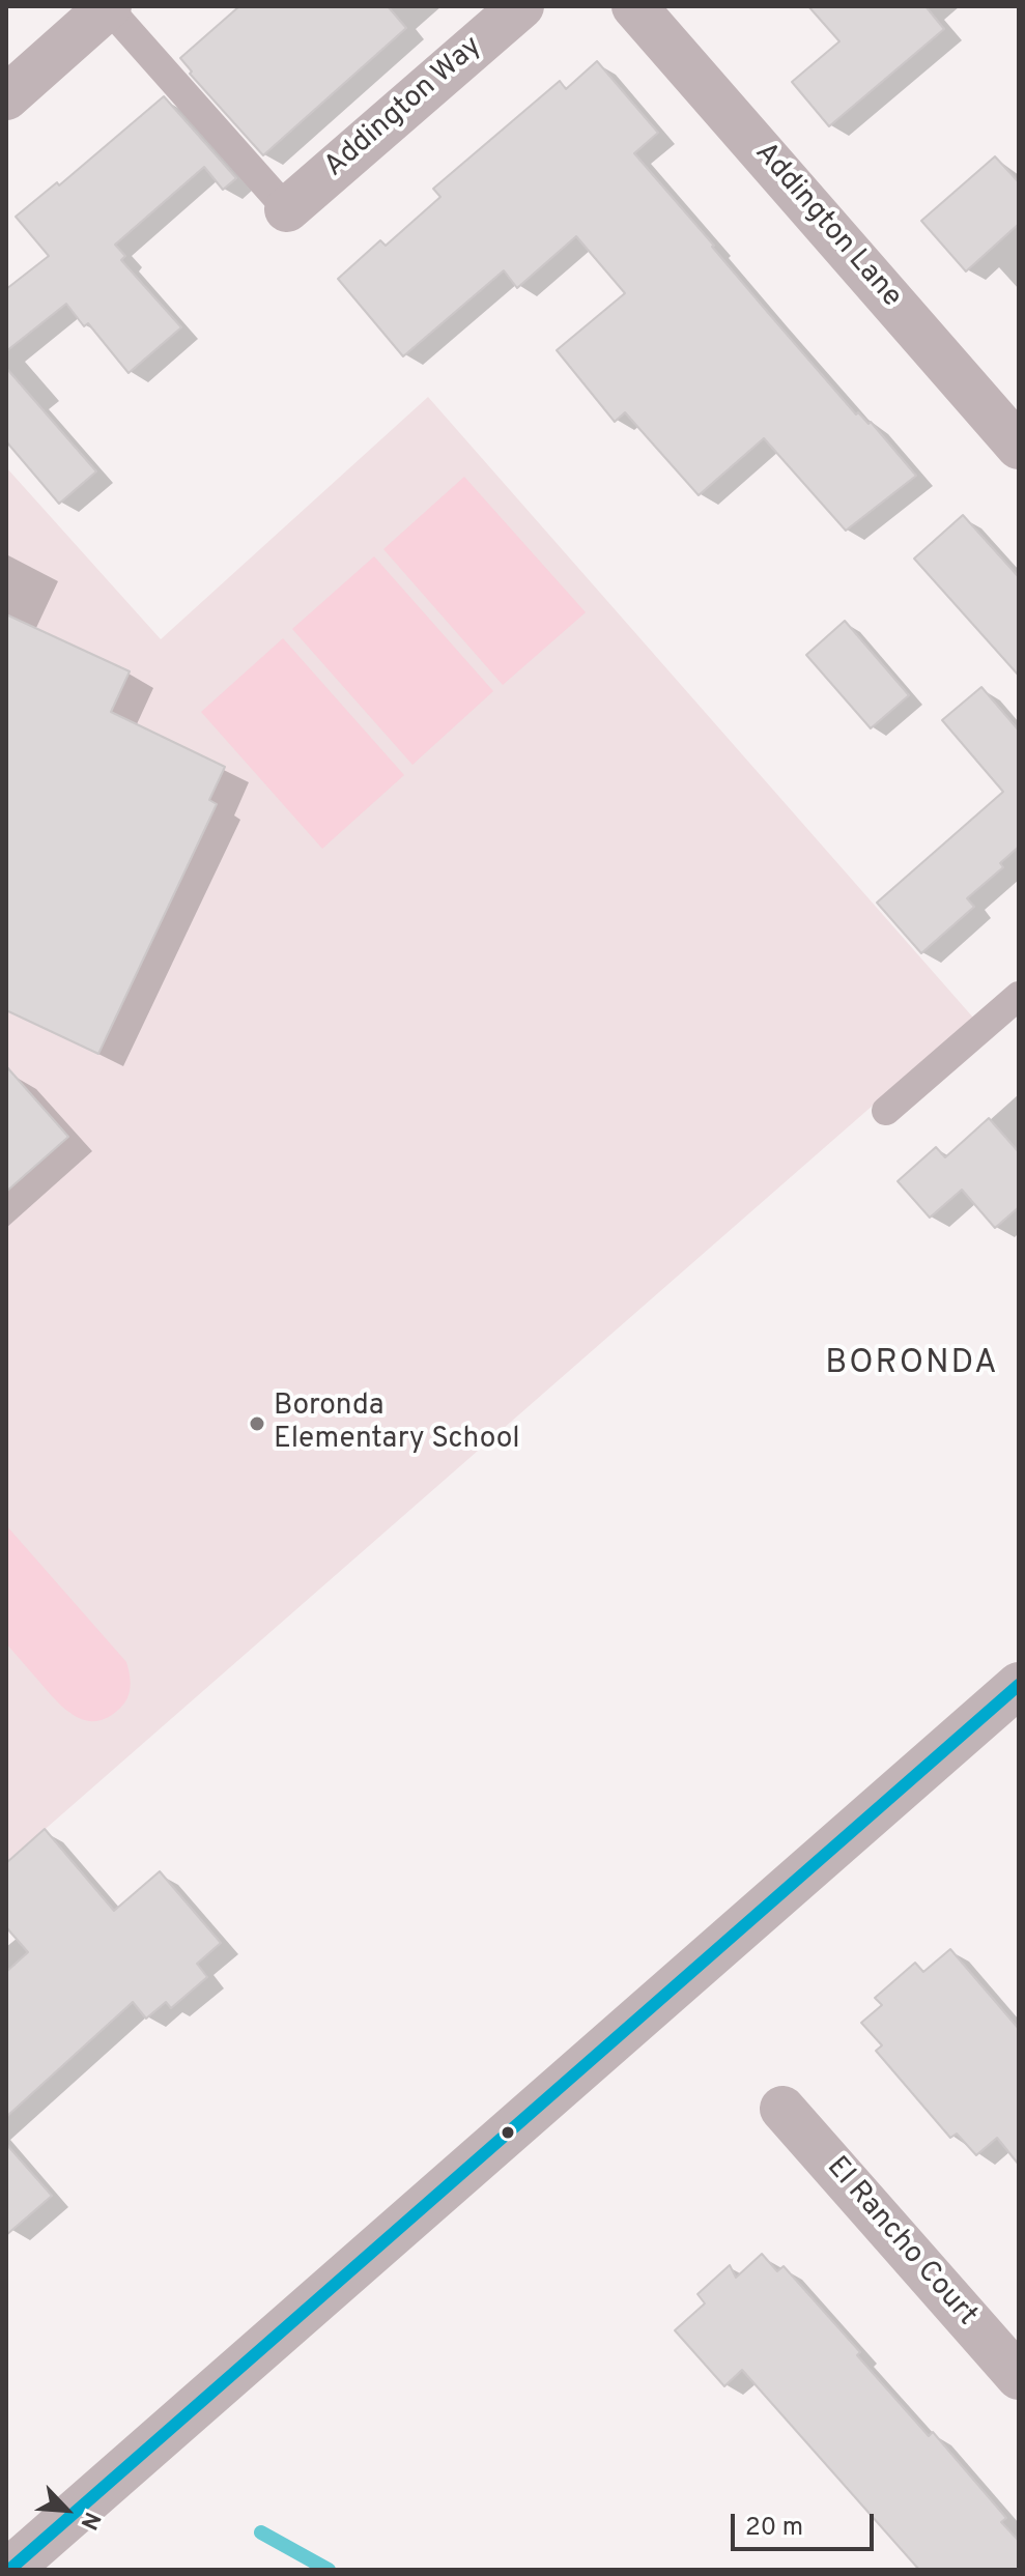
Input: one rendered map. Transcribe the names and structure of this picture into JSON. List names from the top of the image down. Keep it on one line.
{"streets":{"street":["Addington Way","Addington Lane","El Rancho Court"]},"districts":["BORONDA"],"places":["Boronda Elementary School"],"scale_bar":"20 m","north":"bottom right"}
